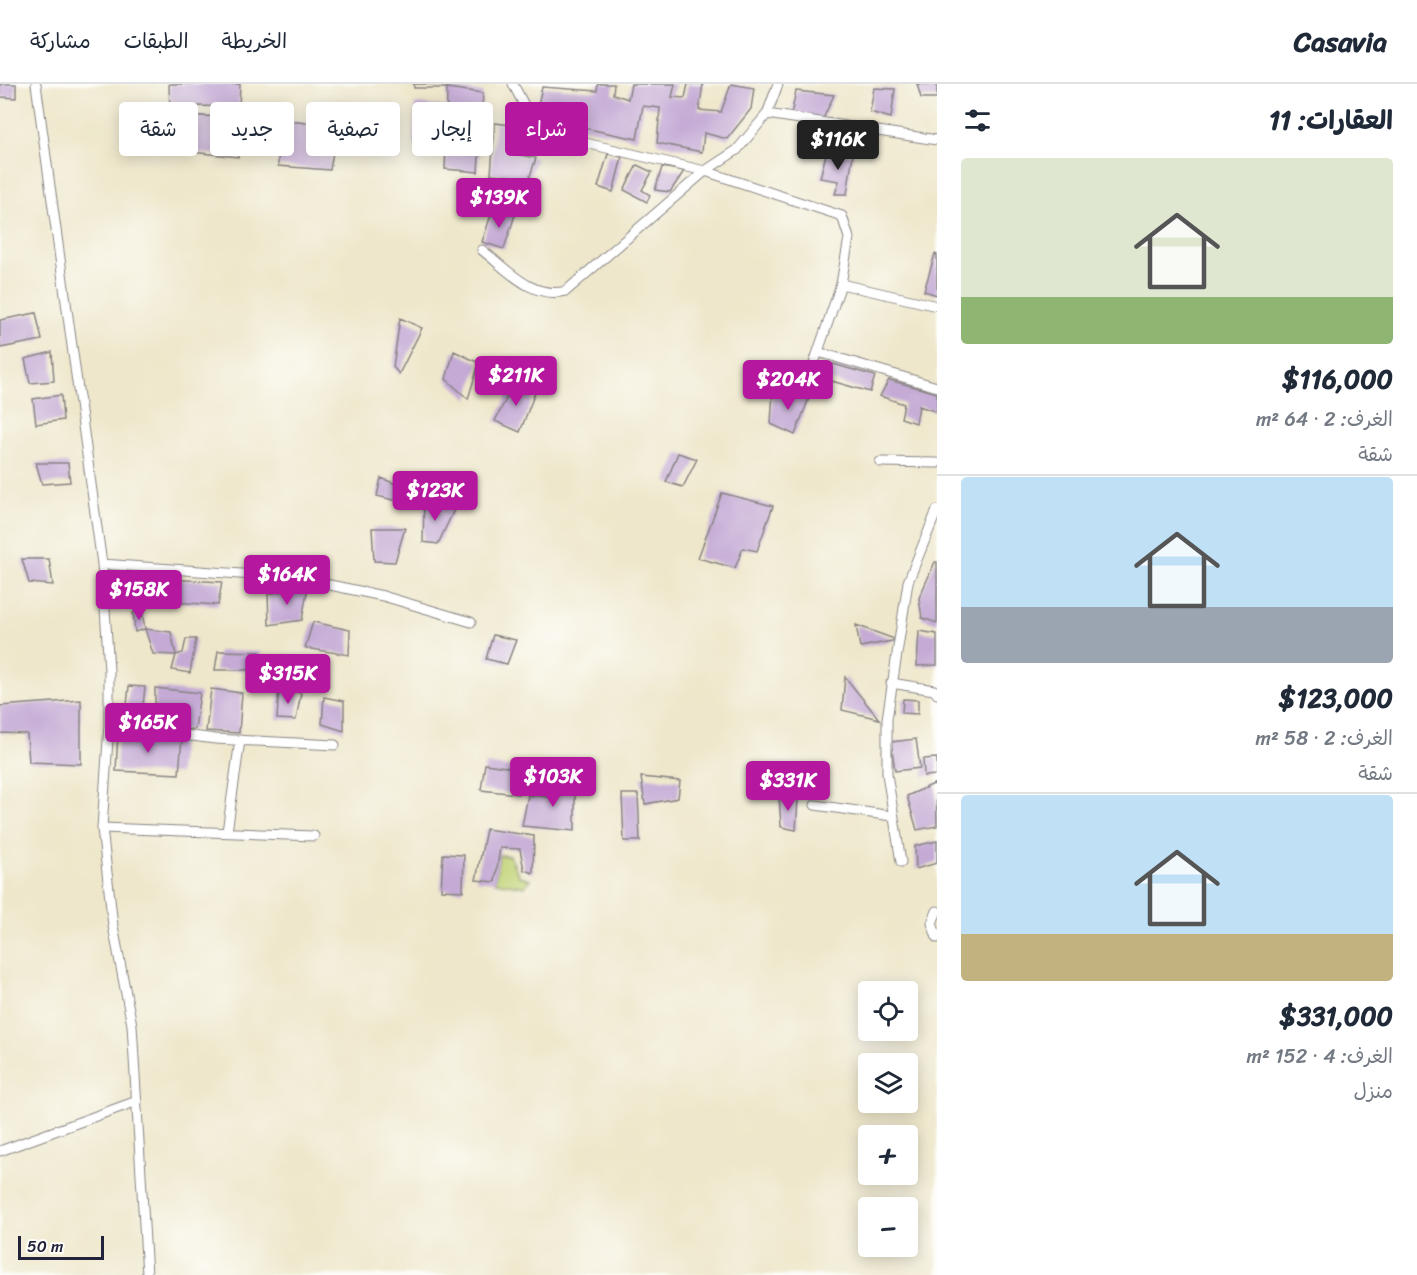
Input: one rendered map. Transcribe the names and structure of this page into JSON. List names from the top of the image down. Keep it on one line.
{"scale_bar":"50 m","page":{"header":"Casavia","nav":["الخريطة","الطبقات","مشاركة"],"heading":"العقارات: 11","chip":["شراء","إيجار","تصفية","جديد","شقة"],"price":["$116K","$139K","$211K","$204K","$123K","$164K","$158K","$315K","$165K","$103K","$331K"],"list":[{"name":"$116,000","note":"الغرف: 2 · 64 m² · شقة"},{"name":"$123,000","note":"الغرف: 2 · 58 m² · شقة"},{"name":"$331,000","note":"الغرف: 4 · 152 m² · منزل"}],"map_buttons":["+","−"],"scale":"50 m"}}
